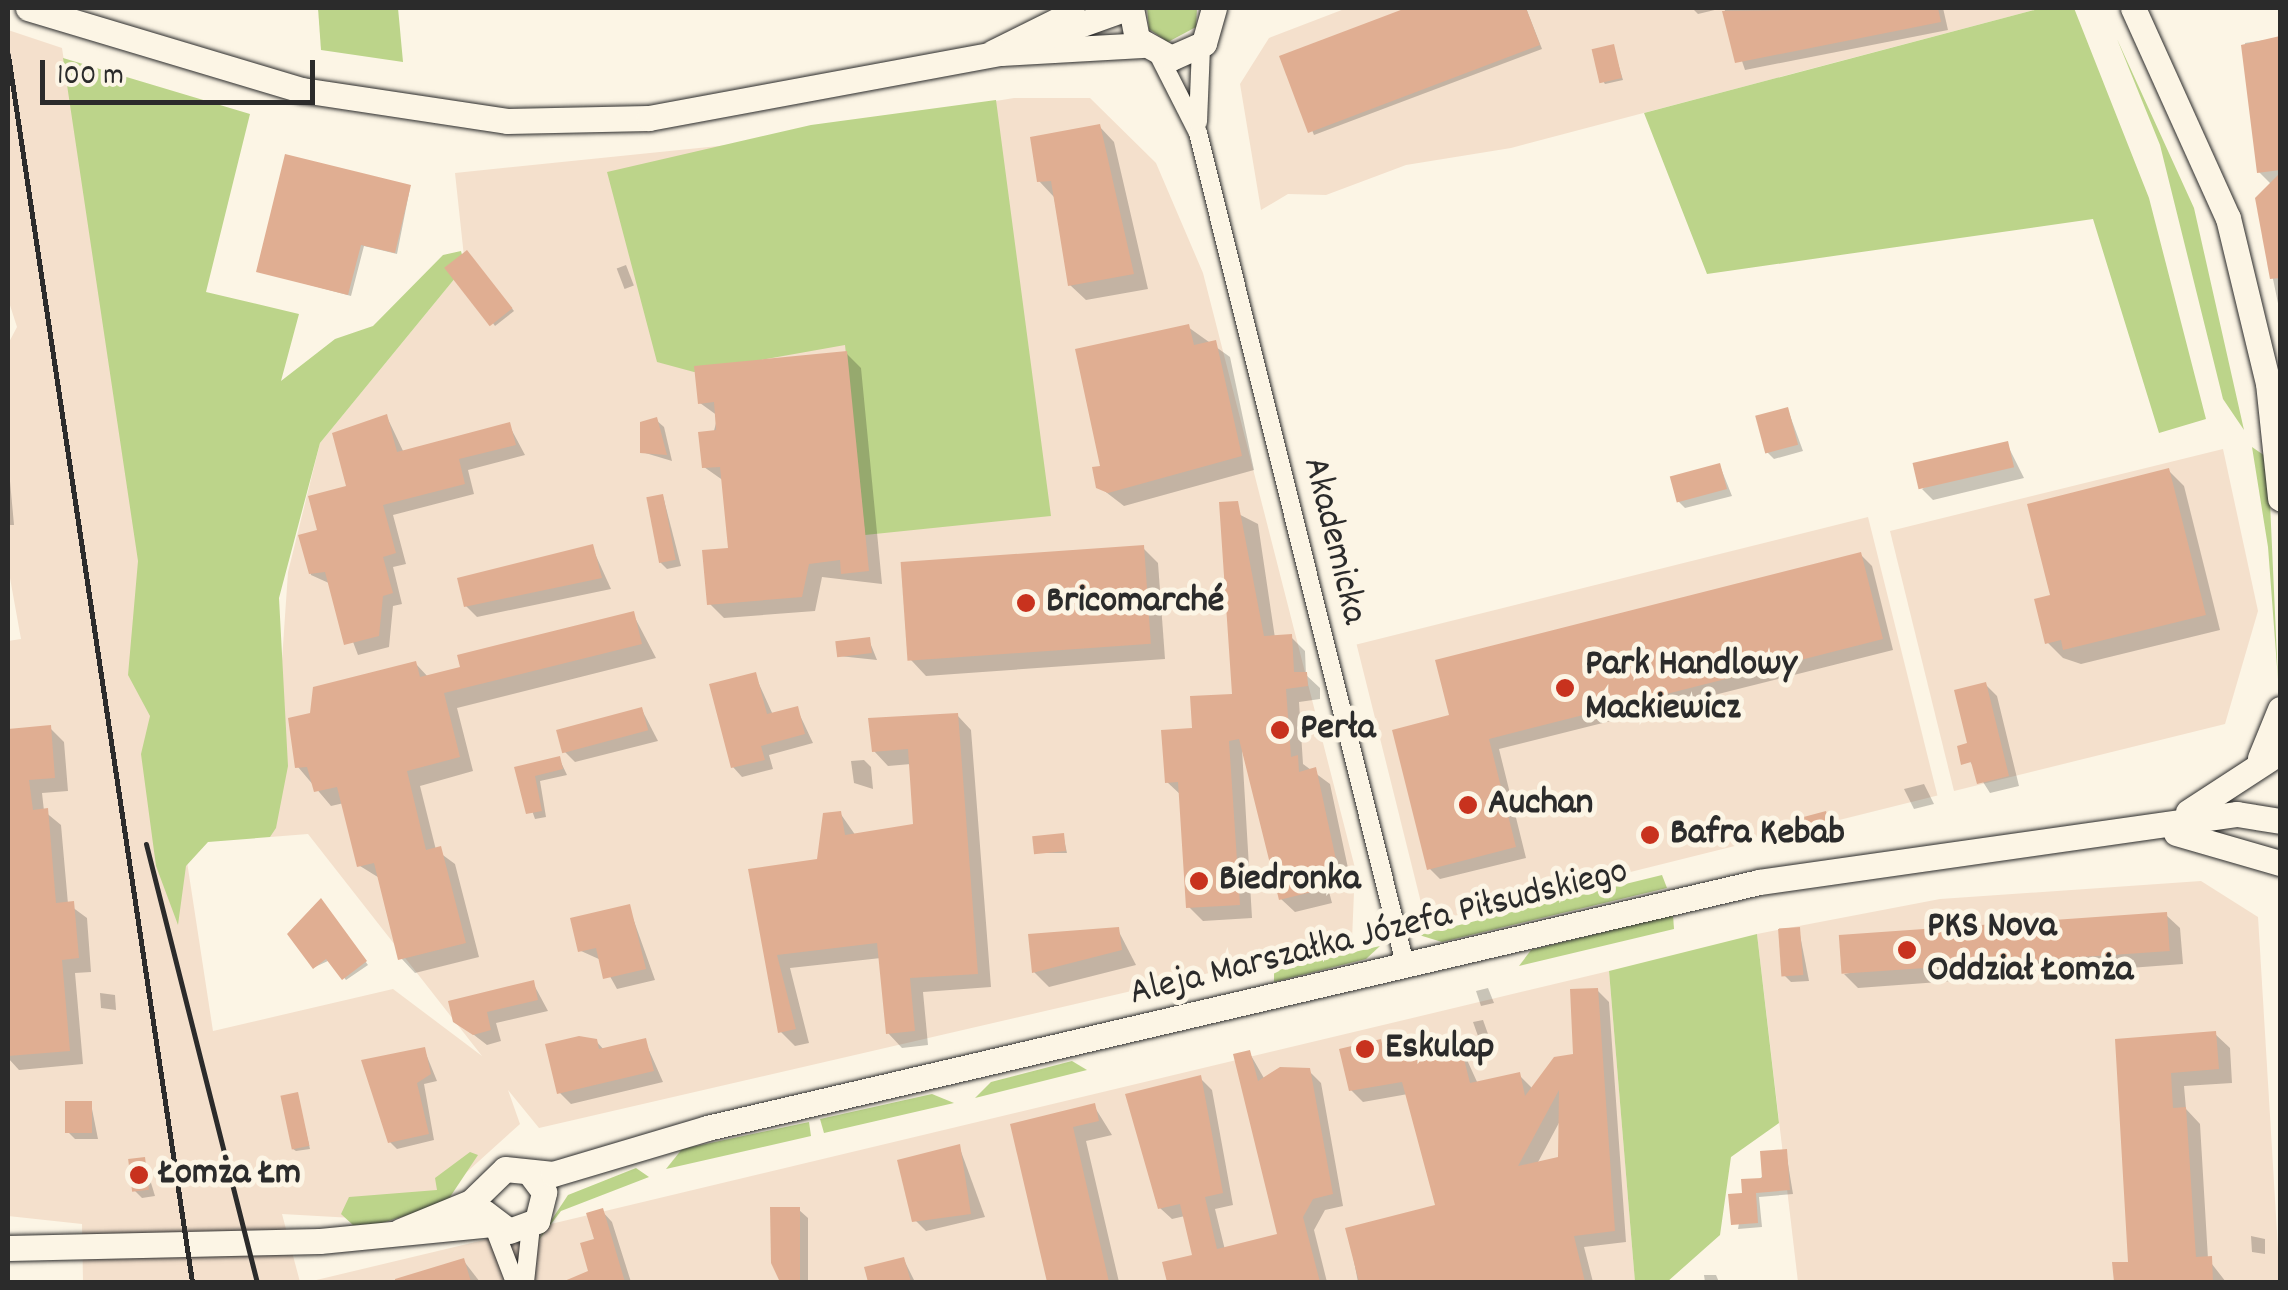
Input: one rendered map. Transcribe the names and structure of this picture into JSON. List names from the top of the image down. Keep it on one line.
{"streets":{"street":["Akademicka","Aleja Marszałka Józefa Piłsudskiego"]},"crossings":[["Akademicka","Aleja Marszałka Józefa Piłsudskiego"]],"places":["Bricomarché","Park Handlowy Mackiewicz","Perła","Auchan","Bafra Kebab","Biedronka","PKS Nova Oddział Łomża","Eskulap","Łomża Łm"],"scale_bar":"100 m"}
